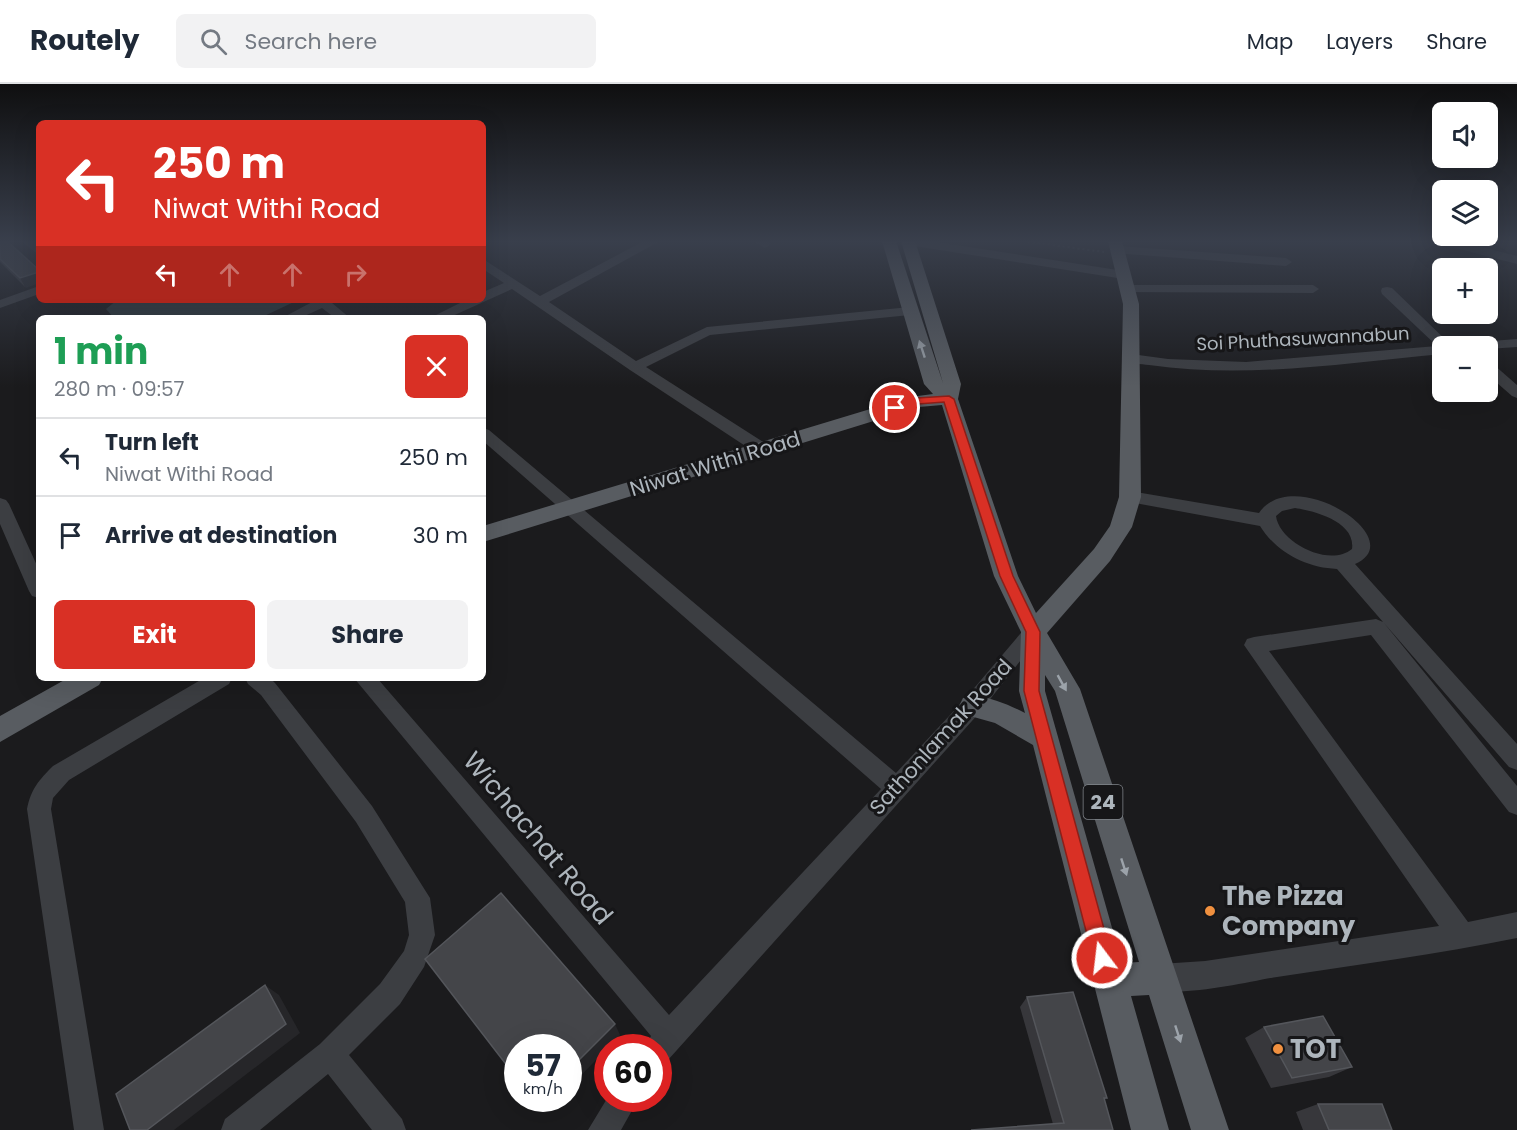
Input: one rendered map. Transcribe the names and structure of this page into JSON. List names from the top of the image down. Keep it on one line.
{"streets":{"main road":["Niwat Withi Road","Sathonlamak Road","24"],"street":["Soi Phuthasuwannabun","Wichachat Road"]},"crossings":[["Soi Phuthasuwannabun","Sathonlamak Road"],["Sathonlamak Road","24"]],"places":["The Pizza Company","TOT"],"page":{"header":"Routely","search":"Search here","nav":["Map","Layers","Share"],"map_buttons":["+","−"],"turn":["250 m","Niwat Withi Road"],"heading":["1 min","280 m · 09:57"],"list":[{"name":"Turn left","note":"Niwat Withi Road","value":"250 m"},{"name":"Arrive at destination","value":"30 m"}],"buttons":["Exit","Share"],"speed":"57 km/h","limit":"60"}}
